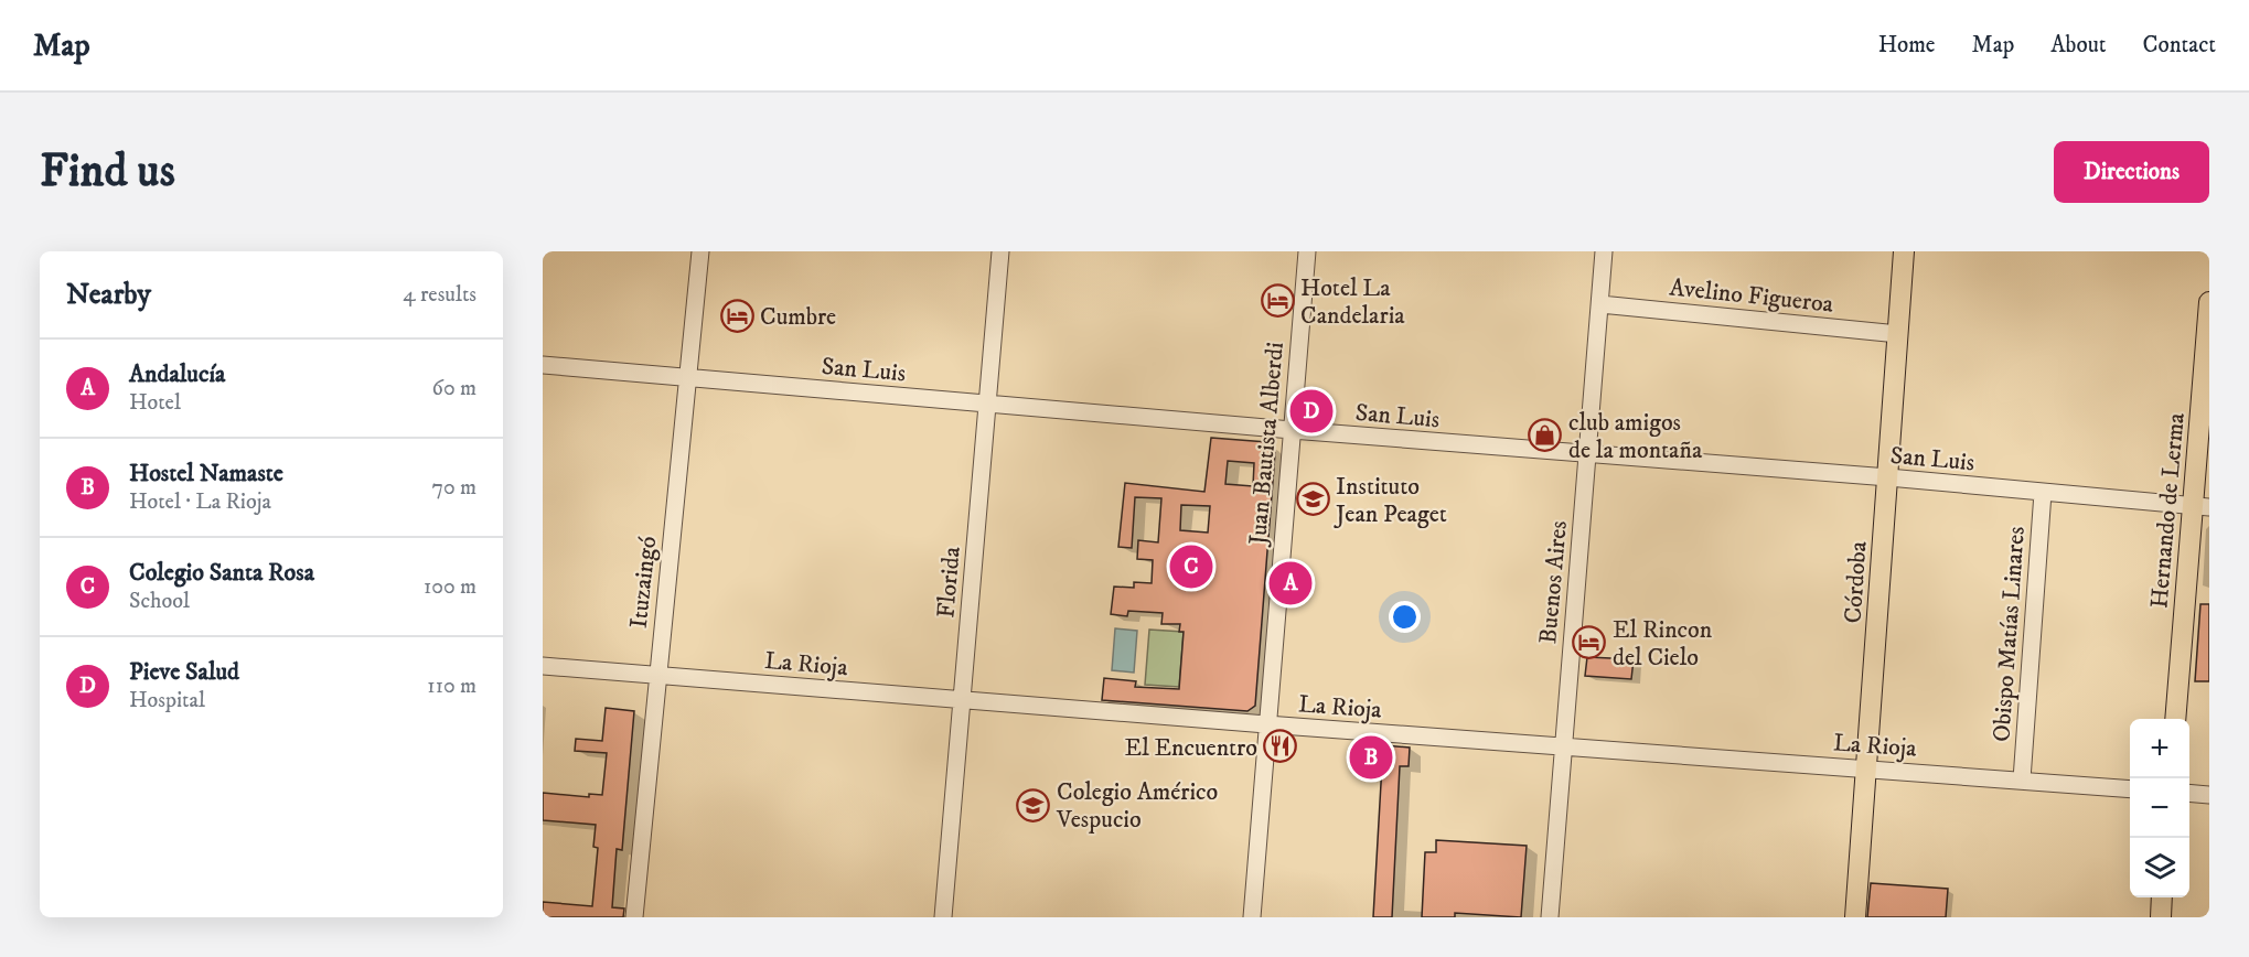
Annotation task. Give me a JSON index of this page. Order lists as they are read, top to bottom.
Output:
{
  "streets": {
    "main road": ["Hernando de Lerma", "Córdoba"],
    "street": [
      "Avelino Figueroa",
      "San Luis",
      "Juan Bautista Alberdi",
      "Ituzaingó",
      "Florida",
      "Buenos Aires",
      "Obispo Matías Linares",
      "La Rioja"
    ]
  },
  "crossings": [
    ["Avelino Figueroa", "Buenos Aires"],
    ["Avelino Figueroa", "Córdoba"],
    ["San Luis", "Juan Bautista Alberdi"],
    ["San Luis", "Hernando de Lerma"],
    ["San Luis", "Ituzaingó"],
    ["San Luis", "Florida"],
    ["San Luis", "Buenos Aires"],
    ["San Luis", "Córdoba"],
    ["San Luis", "Obispo Matías Linares"],
    ["Juan Bautista Alberdi", "La Rioja"],
    ["Ituzaingó", "La Rioja"],
    ["Florida", "La Rioja"],
    ["Buenos Aires", "La Rioja"],
    ["Córdoba", "La Rioja"],
    ["Obispo Matías Linares", "La Rioja"]
  ],
  "places": {
    "hotel": ["Hotel La Candelaria", "Cumbre", "El Rincon del Cielo"],
    "shop": ["club amigos de la montaña"],
    "school or university": ["Instituto Jean Peaget", "Colegio Américo Vespucio"],
    "restaurant": ["El Encuentro"]
  },
  "page": {
    "header": "Map",
    "nav": [
      "Home",
      "Map",
      "About",
      "Contact"
    ],
    "buttons": "Directions",
    "title": "Find us",
    "heading": ["Nearby", "4 results"],
    "list": [
      {
        "mark": "A",
        "name": "Andalucía",
        "note": "Hotel",
        "value": "60 m"
      },
      {
        "mark": "B",
        "name": "Hostel Namaste",
        "note": "Hotel · La Rioja",
        "value": "70 m"
      },
      {
        "mark": "C",
        "name": "Colegio Santa Rosa",
        "note": "School",
        "value": "100 m"
      },
      {
        "mark": "D",
        "name": "Pieve Salud",
        "note": "Hospital",
        "value": "110 m"
      }
    ],
    "pins": [
      "D",
      "C",
      "A",
      "B"
    ],
    "map_buttons": ["+", "−"]
  }
}
